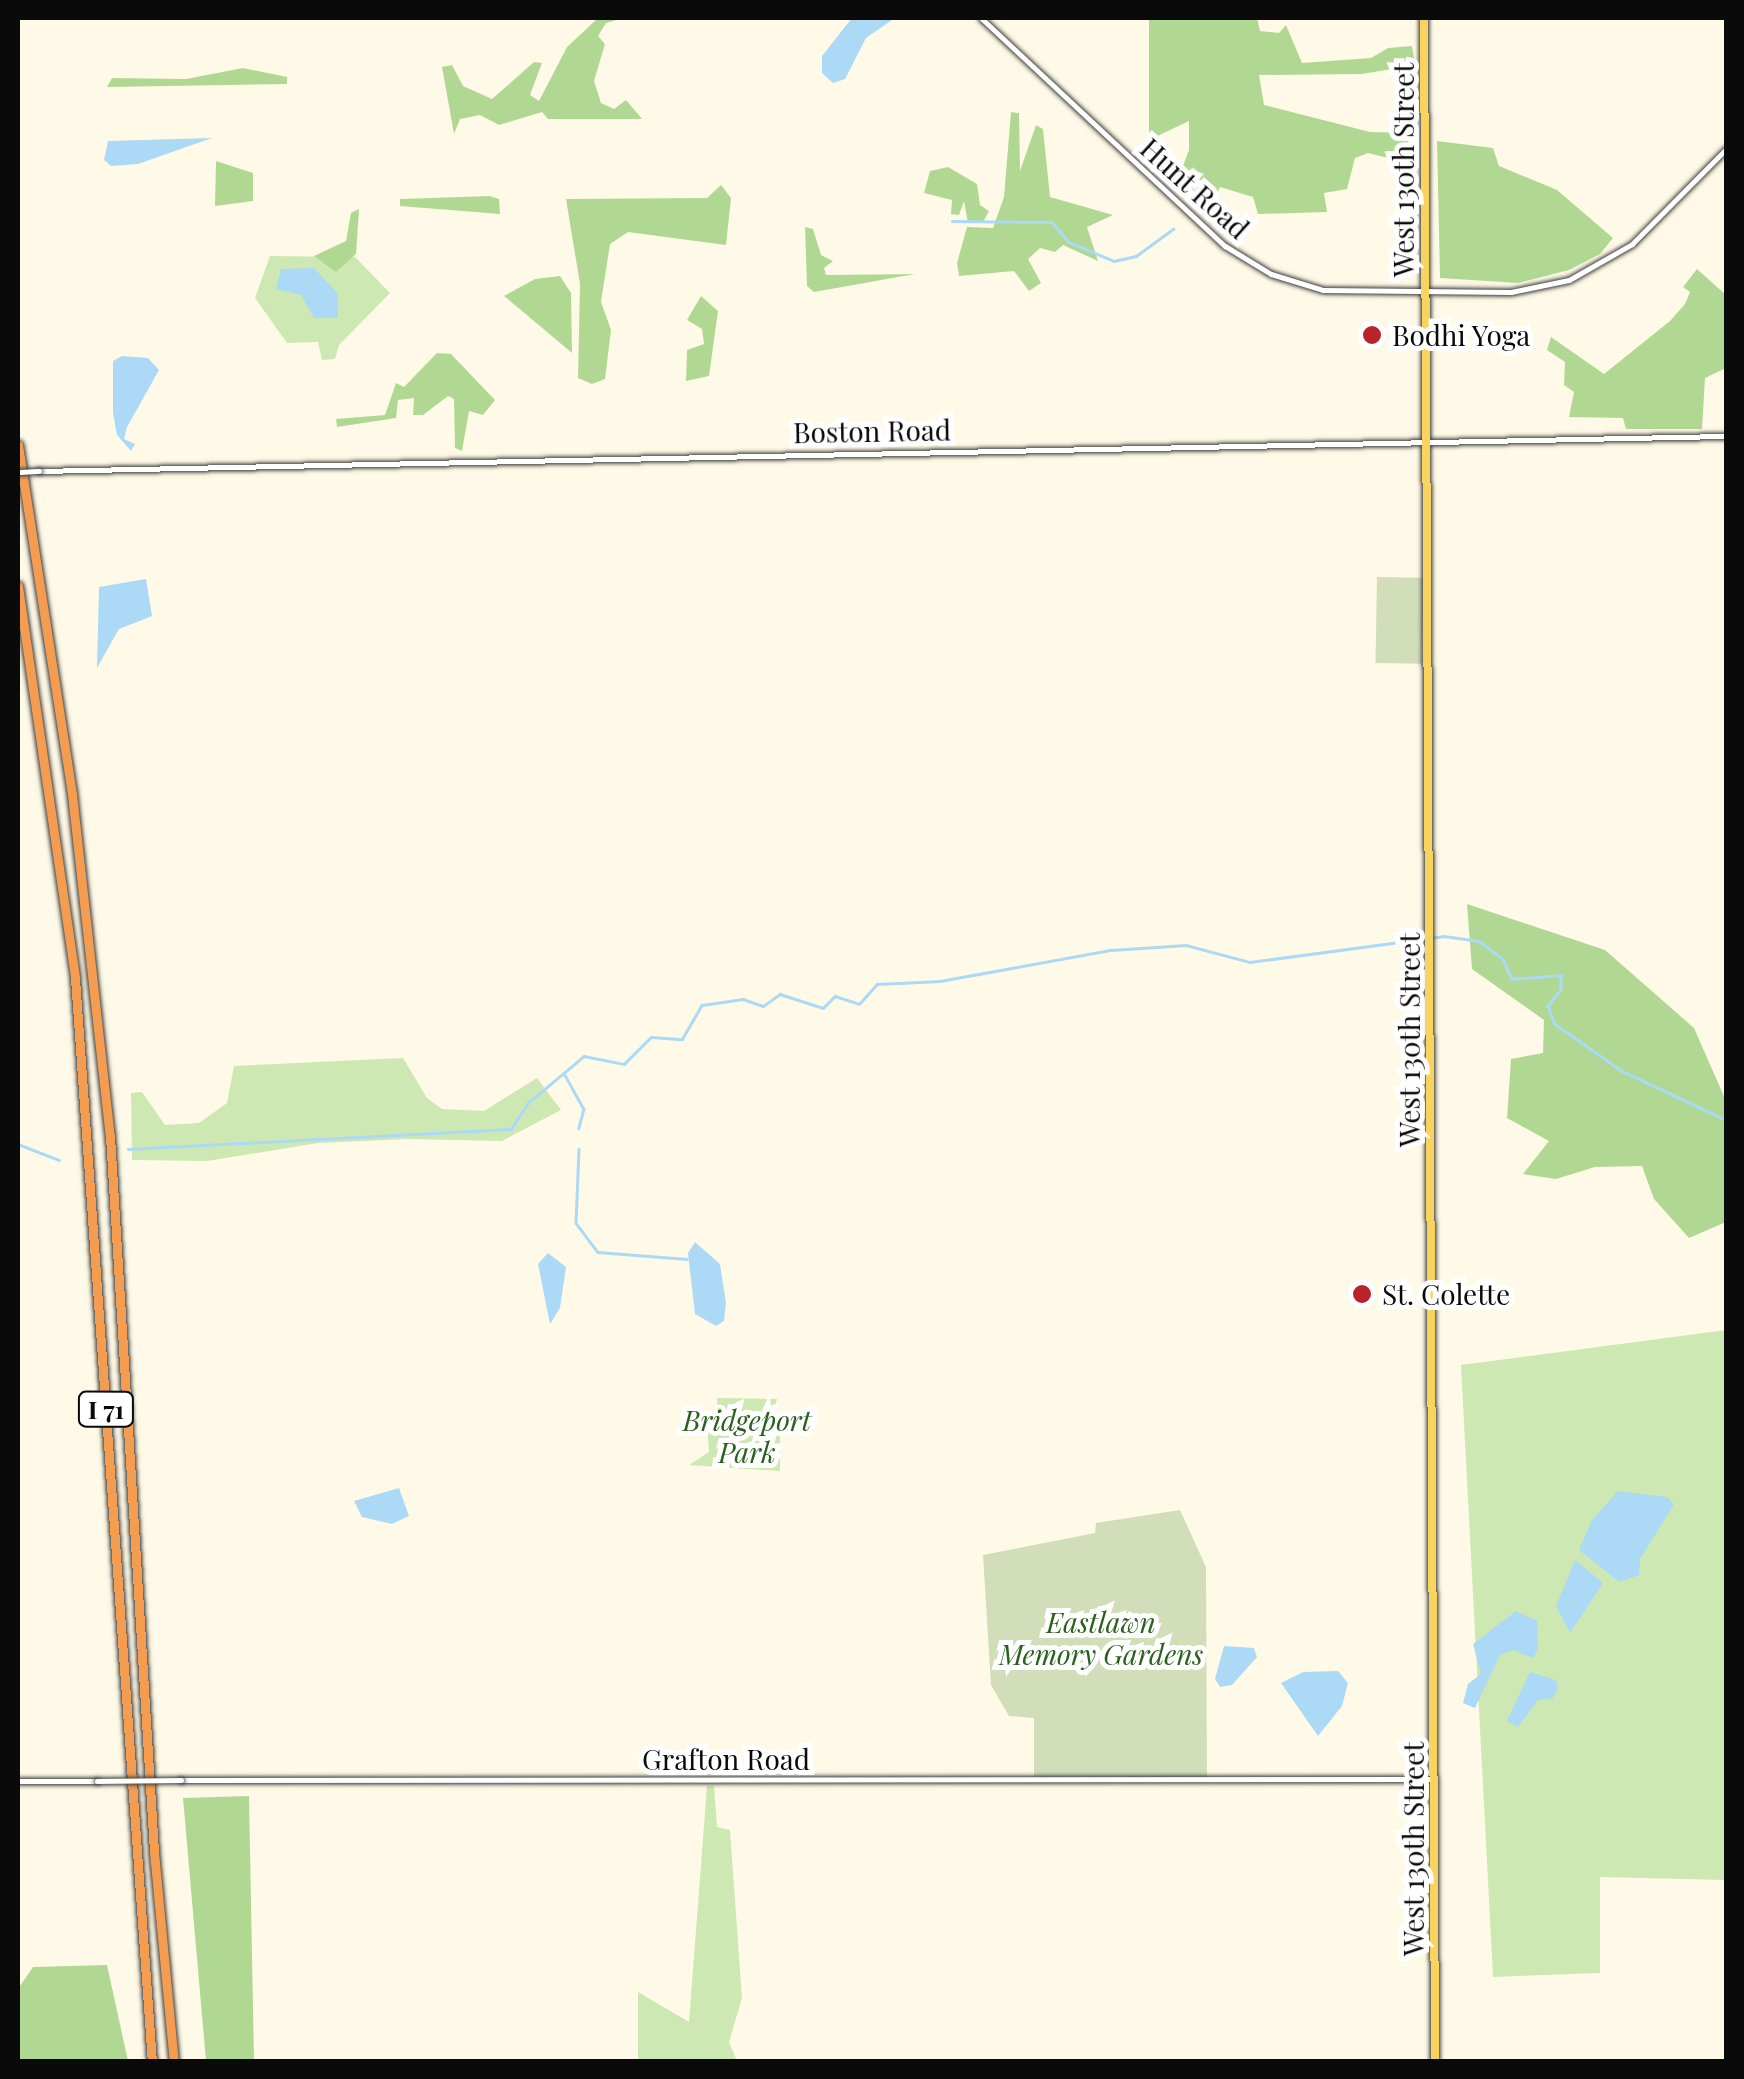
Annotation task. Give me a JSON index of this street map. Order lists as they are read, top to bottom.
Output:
{
  "streets": {
    "highway": ["I 71"],
    "main road": ["West 130th Street"],
    "street": ["Hunt Road", "Boston Road", "Grafton Road"]
  },
  "crossings": [
    ["West 130th Street", "Hunt Road"],
    ["West 130th Street", "Boston Road"],
    ["West 130th Street", "Grafton Road"]
  ],
  "parks": ["Bridgeport Park", "Eastlawn Memory Gardens"],
  "places": ["Bodhi Yoga", "St. Colette"]
}
